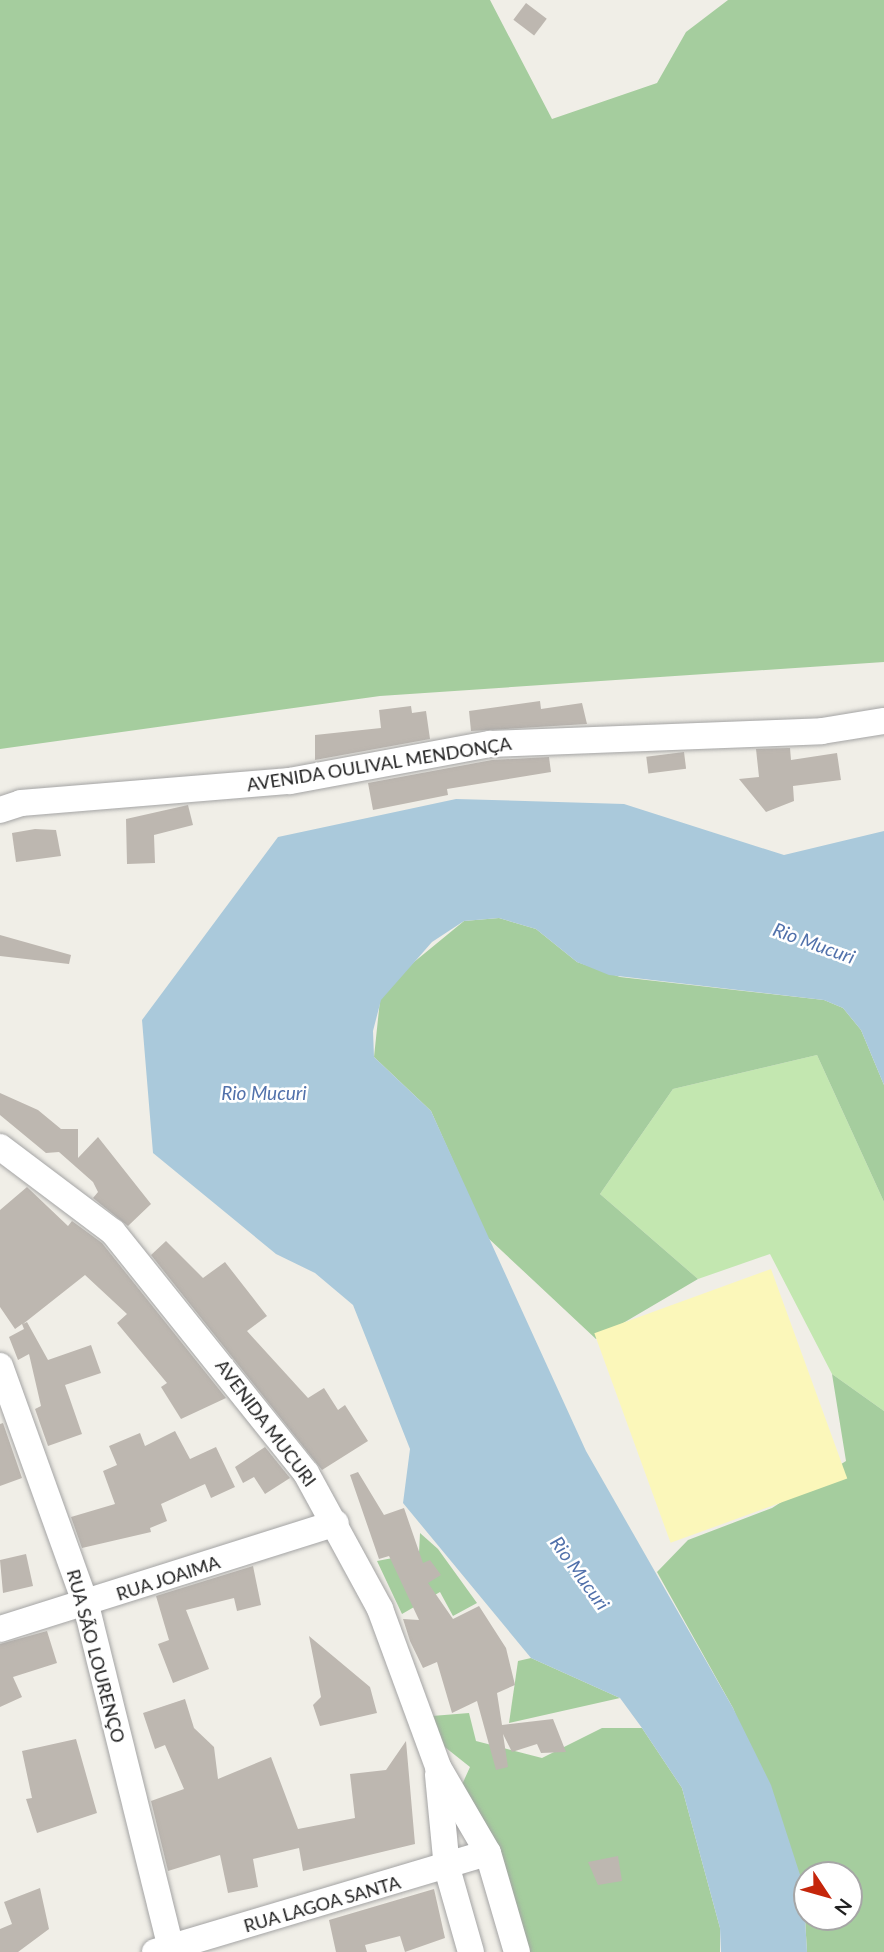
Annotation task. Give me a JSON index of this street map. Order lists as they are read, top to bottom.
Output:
{
  "streets": {
    "street": [
      "AVENIDA OULIVAL MENDONÇA",
      "AVENIDA MUCURI",
      "RUA JOAIMA",
      "RUA SÃO LOURENÇO",
      "RUA LAGOA SANTA"
    ]
  },
  "crossings": [
    ["AVENIDA MUCURI", "RUA JOAIMA"],
    ["AVENIDA MUCURI", "RUA LAGOA SANTA"],
    ["RUA JOAIMA", "RUA SÃO LOURENÇO"],
    ["RUA SÃO LOURENÇO", "RUA LAGOA SANTA"]
  ],
  "water": ["Rio Mucuri"],
  "north": "bottom right"
}
